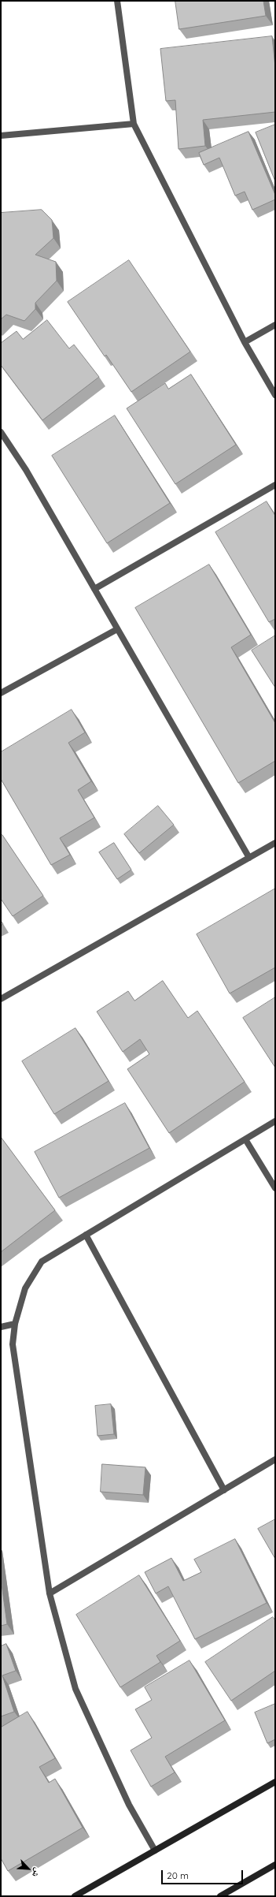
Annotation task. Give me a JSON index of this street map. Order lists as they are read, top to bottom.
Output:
{
  "scale_bar": "20 m",
  "north": "bottom right"
}
